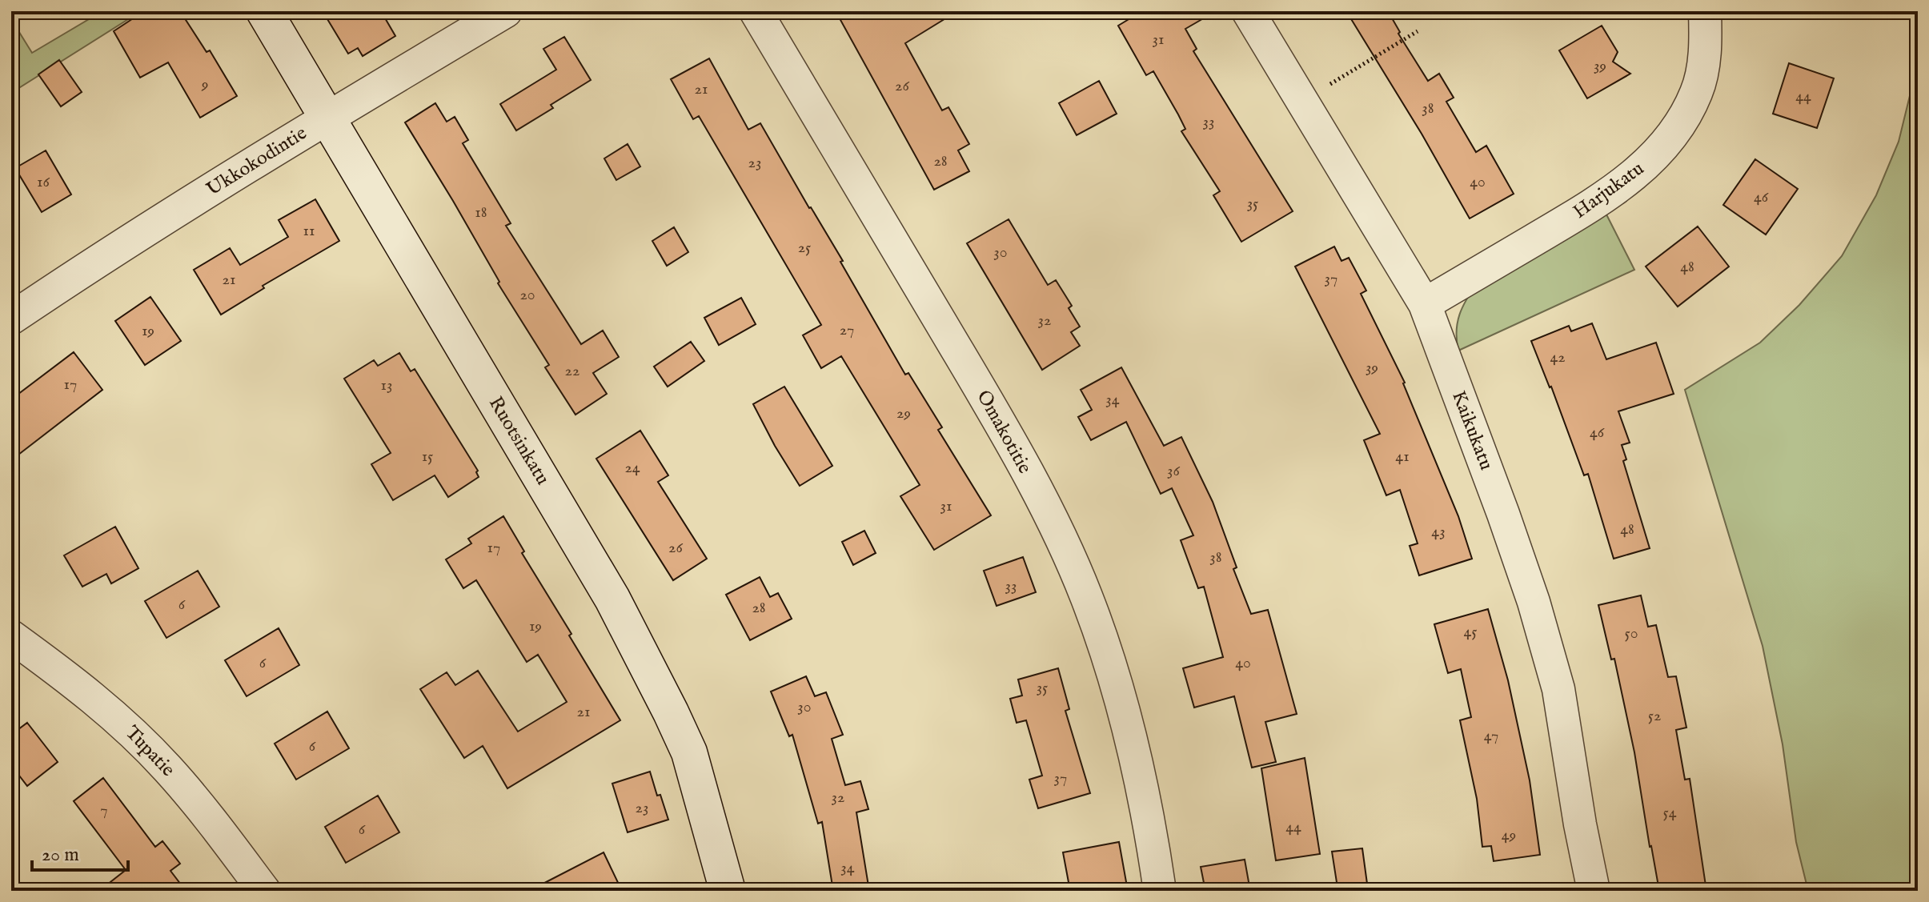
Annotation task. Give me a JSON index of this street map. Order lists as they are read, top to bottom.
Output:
{
  "streets": {
    "street": [
      "Ukkokodintie",
      "Harjukatu",
      "Kaikukatu",
      "Omakotitie",
      "Ruotsinkatu",
      "Tupatie"
    ]
  },
  "crossings": [
    ["Ukkokodintie", "Ruotsinkatu"],
    ["Harjukatu", "Kaikukatu"]
  ],
  "house_numbers": [
    "31",
    "39",
    "9",
    "26",
    "21",
    "44",
    "38",
    "33",
    "28",
    "23",
    "16",
    "40",
    "46",
    "35",
    "18",
    "11",
    "25",
    "30",
    "48",
    "37",
    "21",
    "20",
    "32",
    "27",
    "19",
    "42",
    "39",
    "22",
    "17",
    "13",
    "34",
    "29",
    "46",
    "15",
    "41",
    "24",
    "36",
    "31",
    "48",
    "43",
    "17",
    "26",
    "38",
    "33",
    "6",
    "28",
    "19",
    "45",
    "50",
    "6",
    "40",
    "35",
    "30",
    "21",
    "52",
    "47",
    "6",
    "37",
    "32",
    "23",
    "7",
    "54",
    "44",
    "6",
    "49",
    "34"
  ],
  "scale_bar": "20 m"
}
